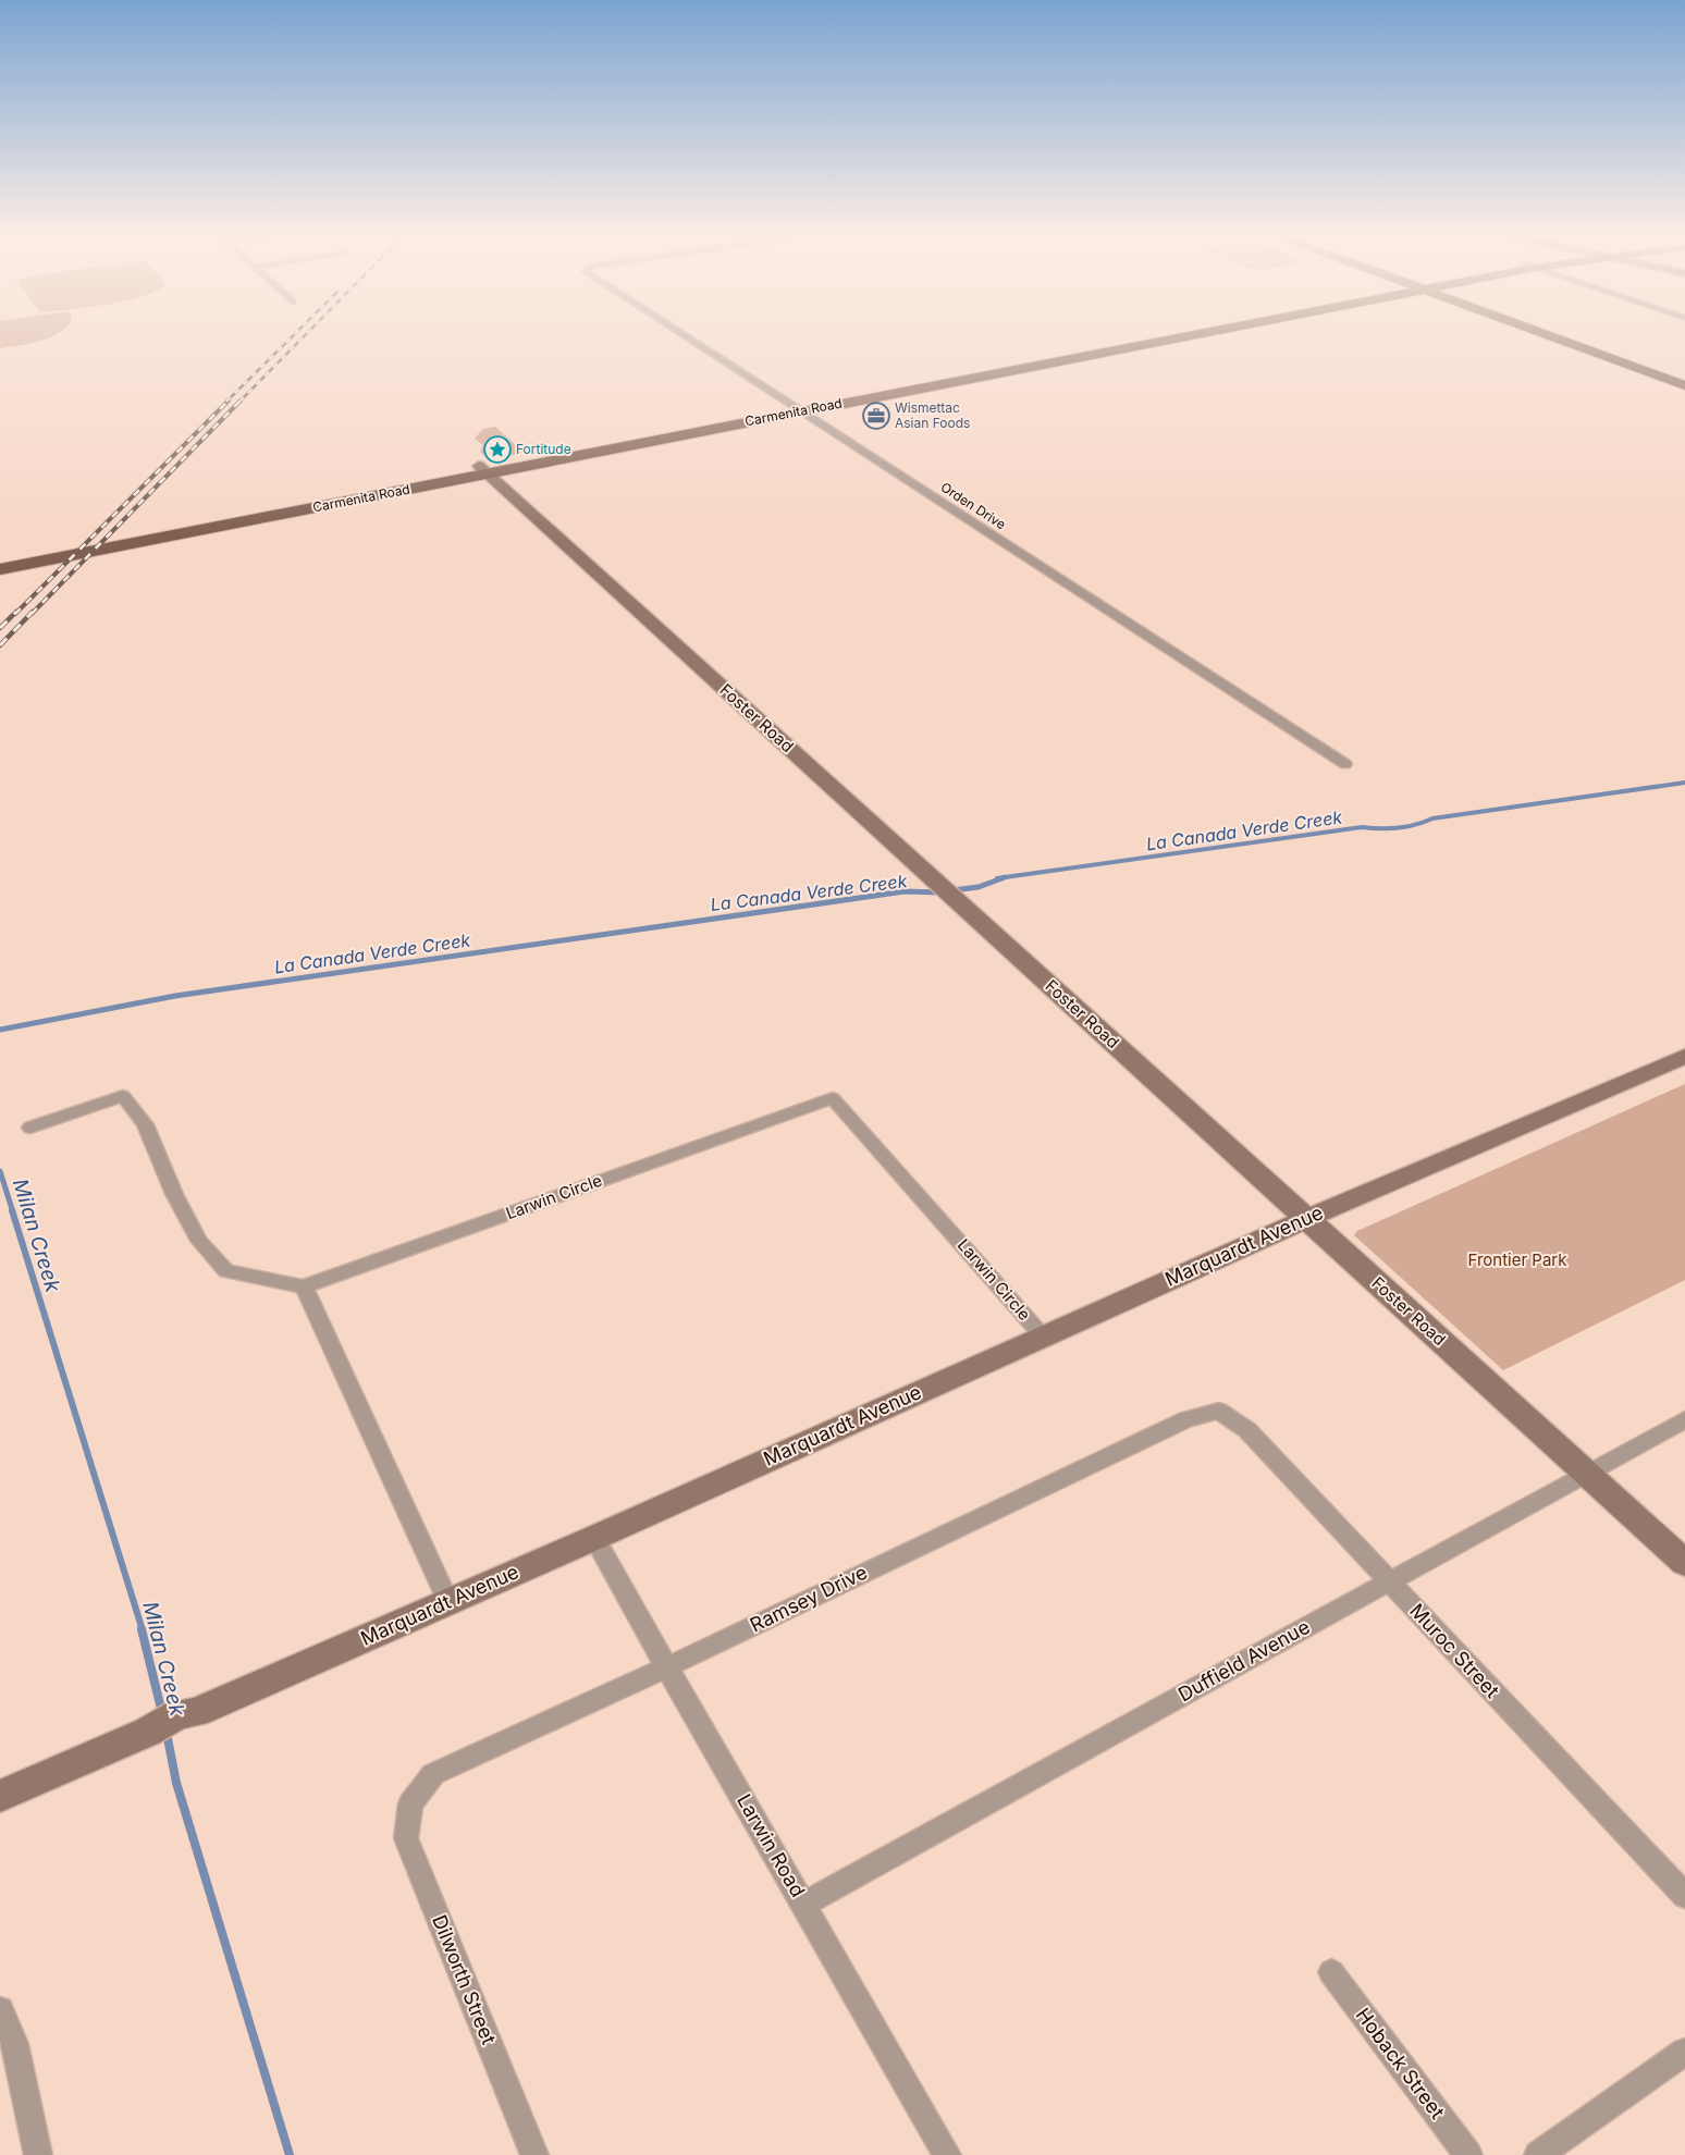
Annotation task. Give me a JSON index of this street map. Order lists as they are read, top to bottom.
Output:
{
  "streets": {
    "main road": ["Carmenita Road"],
    "street": [
      "Orden Drive",
      "Foster Road",
      "Larwin Circle",
      "Marquardt Avenue",
      "Ramsey Drive",
      "Muroc Street",
      "Duffield Avenue",
      "Larwin Road",
      "Dilworth Street",
      "Hoback Street"
    ]
  },
  "crossings": [
    ["Carmenita Road", "Orden Drive"],
    ["Carmenita Road", "Foster Road"],
    ["Foster Road", "Marquardt Avenue"],
    ["Foster Road", "Duffield Avenue"],
    ["Larwin Circle", "Marquardt Avenue"],
    ["Marquardt Avenue", "Larwin Road"],
    ["Ramsey Drive", "Muroc Street"],
    ["Ramsey Drive", "Larwin Road"],
    ["Ramsey Drive", "Dilworth Street"],
    ["Muroc Street", "Duffield Avenue"],
    ["Duffield Avenue", "Larwin Road"]
  ],
  "water": ["La Canada Verde Creek", "Milan Creek"],
  "parks": ["Frontier Park"],
  "places": {
    "office": ["Wismettac Asian Foods"],
    "place": ["Fortitude"]
  }
}
